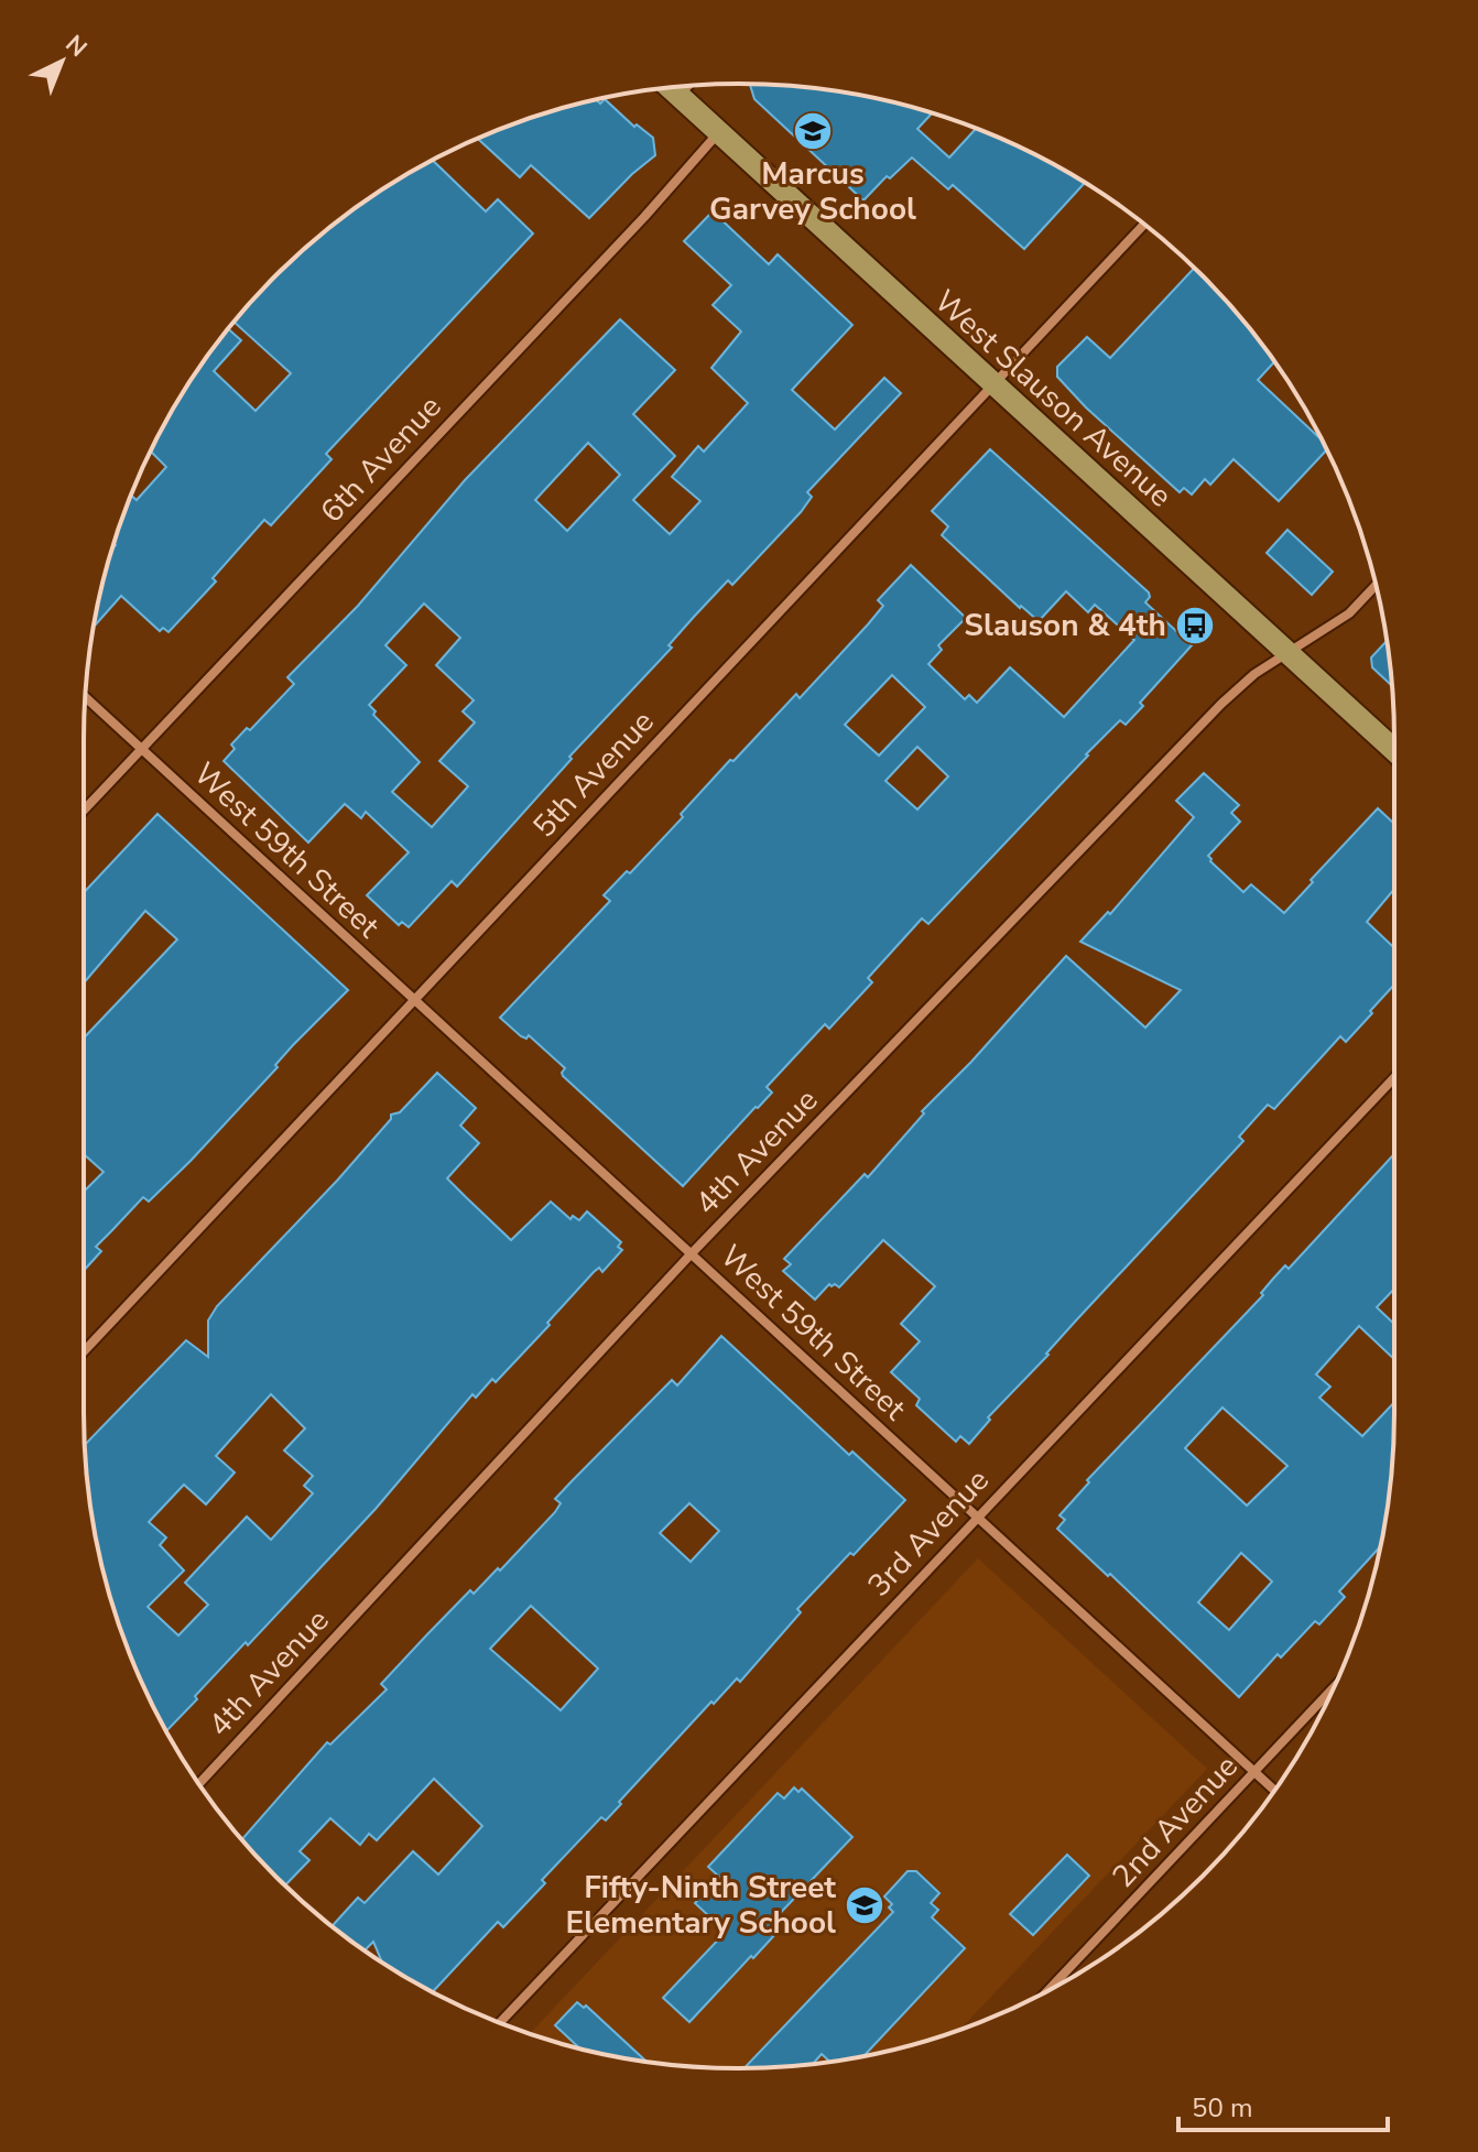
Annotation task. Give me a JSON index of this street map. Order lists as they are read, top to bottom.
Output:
{
  "streets": {
    "main road": ["West Slauson Avenue"],
    "street": [
      "6th Avenue",
      "5th Avenue",
      "West 59th Street",
      "4th Avenue",
      "3rd Avenue",
      "2nd Avenue"
    ]
  },
  "crossings": [
    ["West Slauson Avenue", "6th Avenue"],
    ["West Slauson Avenue", "5th Avenue"],
    ["West Slauson Avenue", "4th Avenue"],
    ["6th Avenue", "West 59th Street"],
    ["5th Avenue", "West 59th Street"],
    ["West 59th Street", "4th Avenue"],
    ["West 59th Street", "3rd Avenue"],
    ["West 59th Street", "2nd Avenue"]
  ],
  "places": {
    "school or university": ["Marcus Garvey School", "Fifty-Ninth Street Elementary School"],
    "bus stop": ["Slauson & 4th"]
  },
  "scale_bar": "50 m",
  "north": "top right"
}
